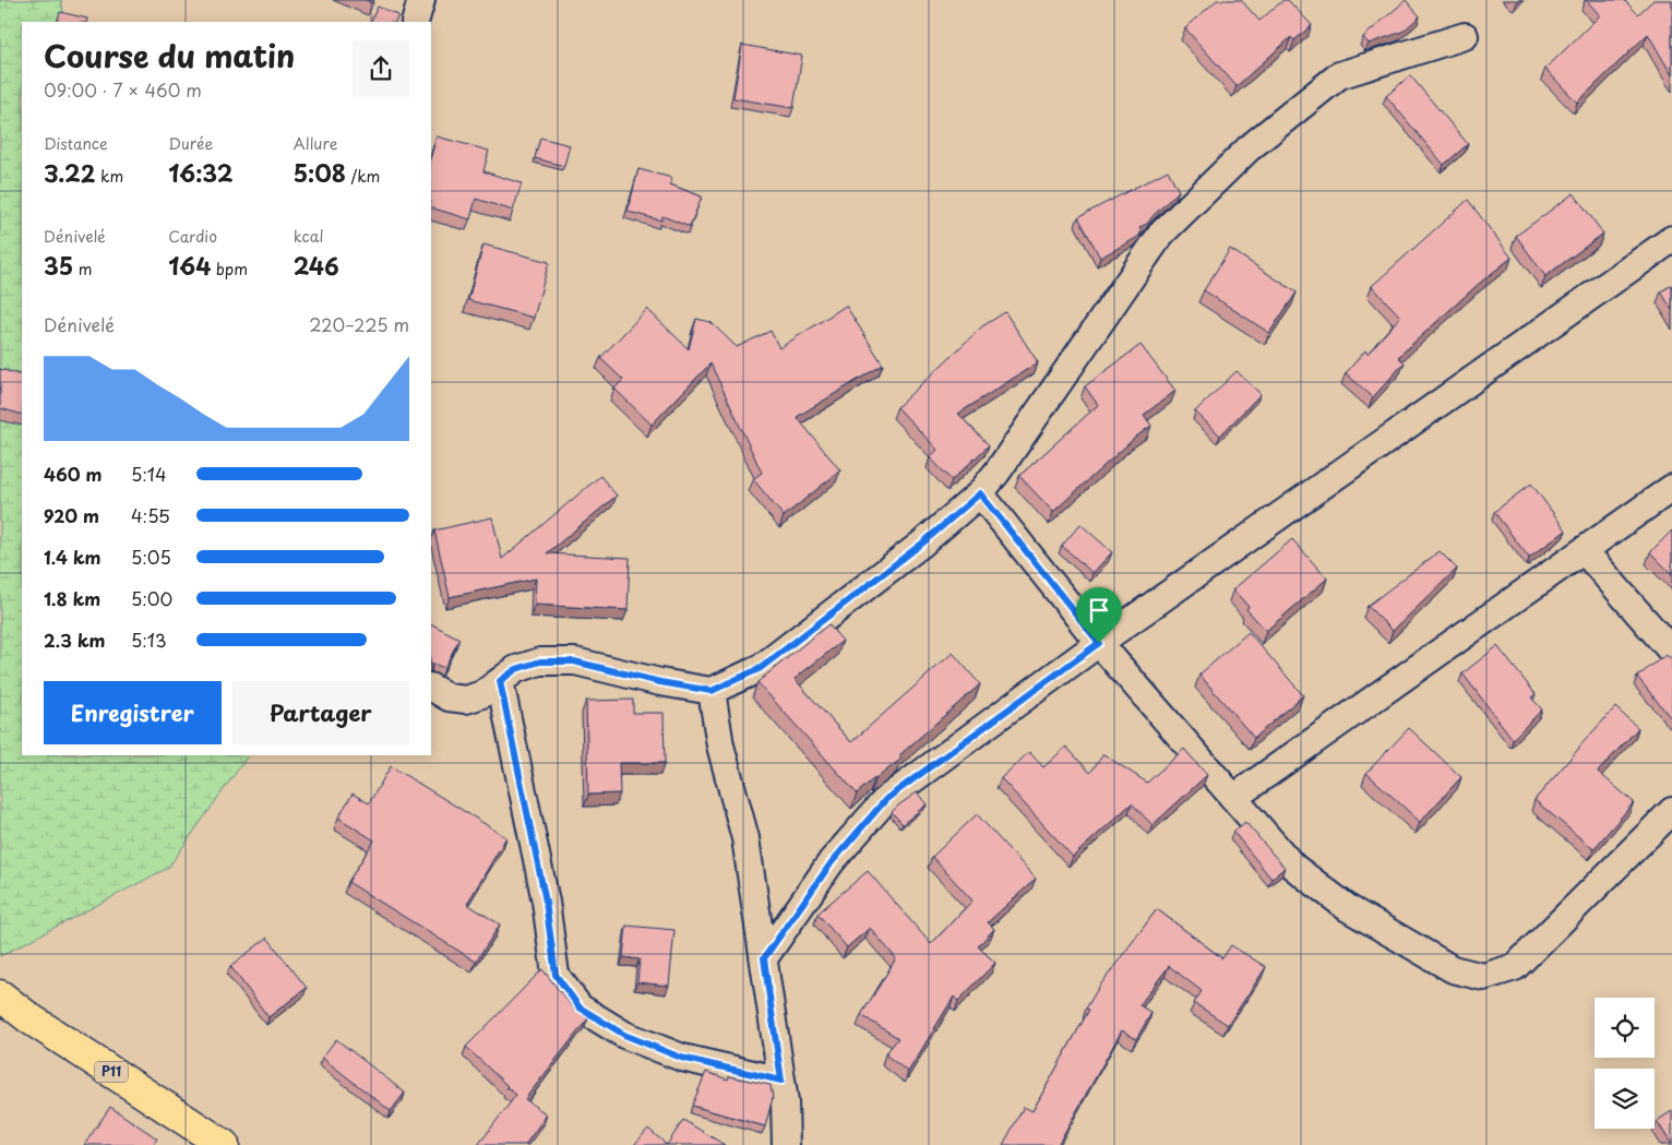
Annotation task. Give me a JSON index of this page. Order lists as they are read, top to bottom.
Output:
{
  "streets": {
    "main road": ["P11"]
  },
  "page": {
    "heading": ["Course du matin", "09:00 · 7 × 460 m"],
    "stats": [
      ["Distance", "3.22 km"],
      ["Durée", "16:32"],
      ["Allure", "5:08 /km"],
      ["Dénivelé", "35 m"],
      ["Cardio", "164 bpm"],
      ["kcal", "246"]
    ],
    "chart": ["Dénivelé", "220–225 m"],
    "list": [
      {
        "name": "460 m",
        "note": "5:14"
      },
      {
        "name": "920 m",
        "note": "4:55"
      },
      {
        "name": "1.4 km",
        "note": "5:05"
      },
      {
        "name": "1.8 km",
        "note": "5:00"
      },
      {
        "name": "2.3 km",
        "note": "5:13"
      }
    ],
    "buttons": ["Enregistrer", "Partager"]
  }
}
